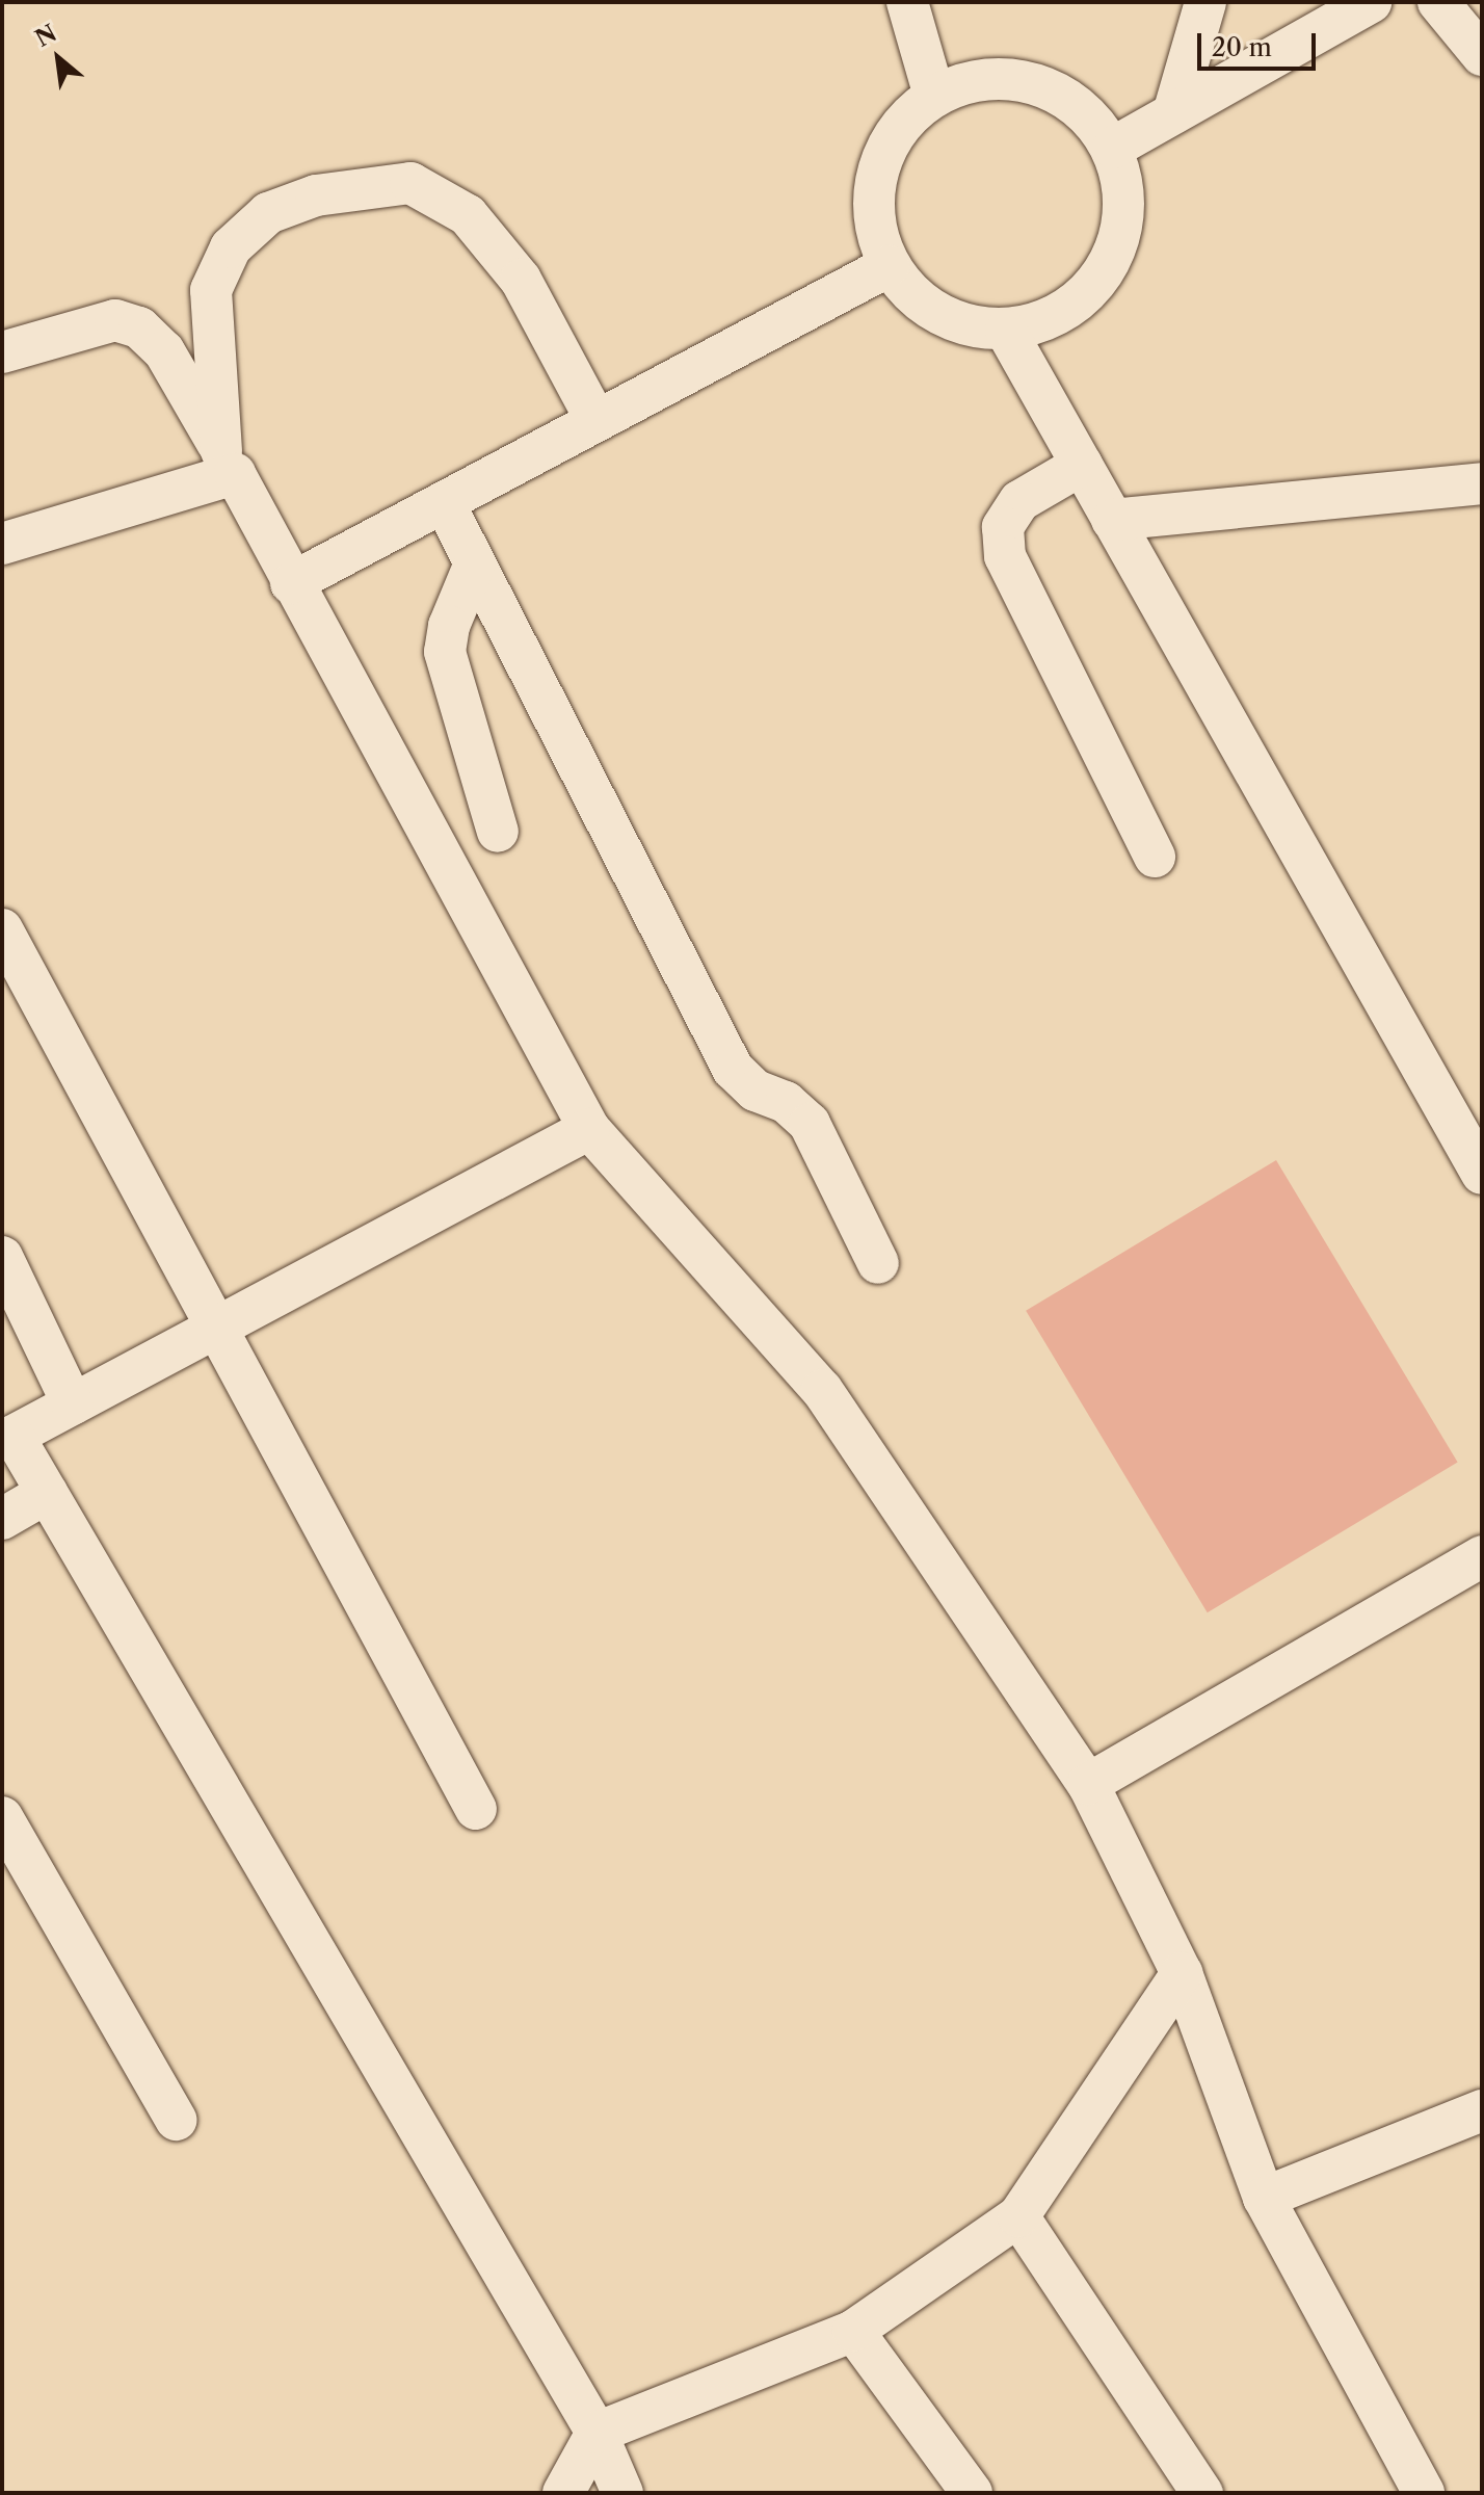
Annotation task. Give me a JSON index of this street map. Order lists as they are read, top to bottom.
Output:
{
  "scale_bar": "20 m",
  "north": "top left"
}
